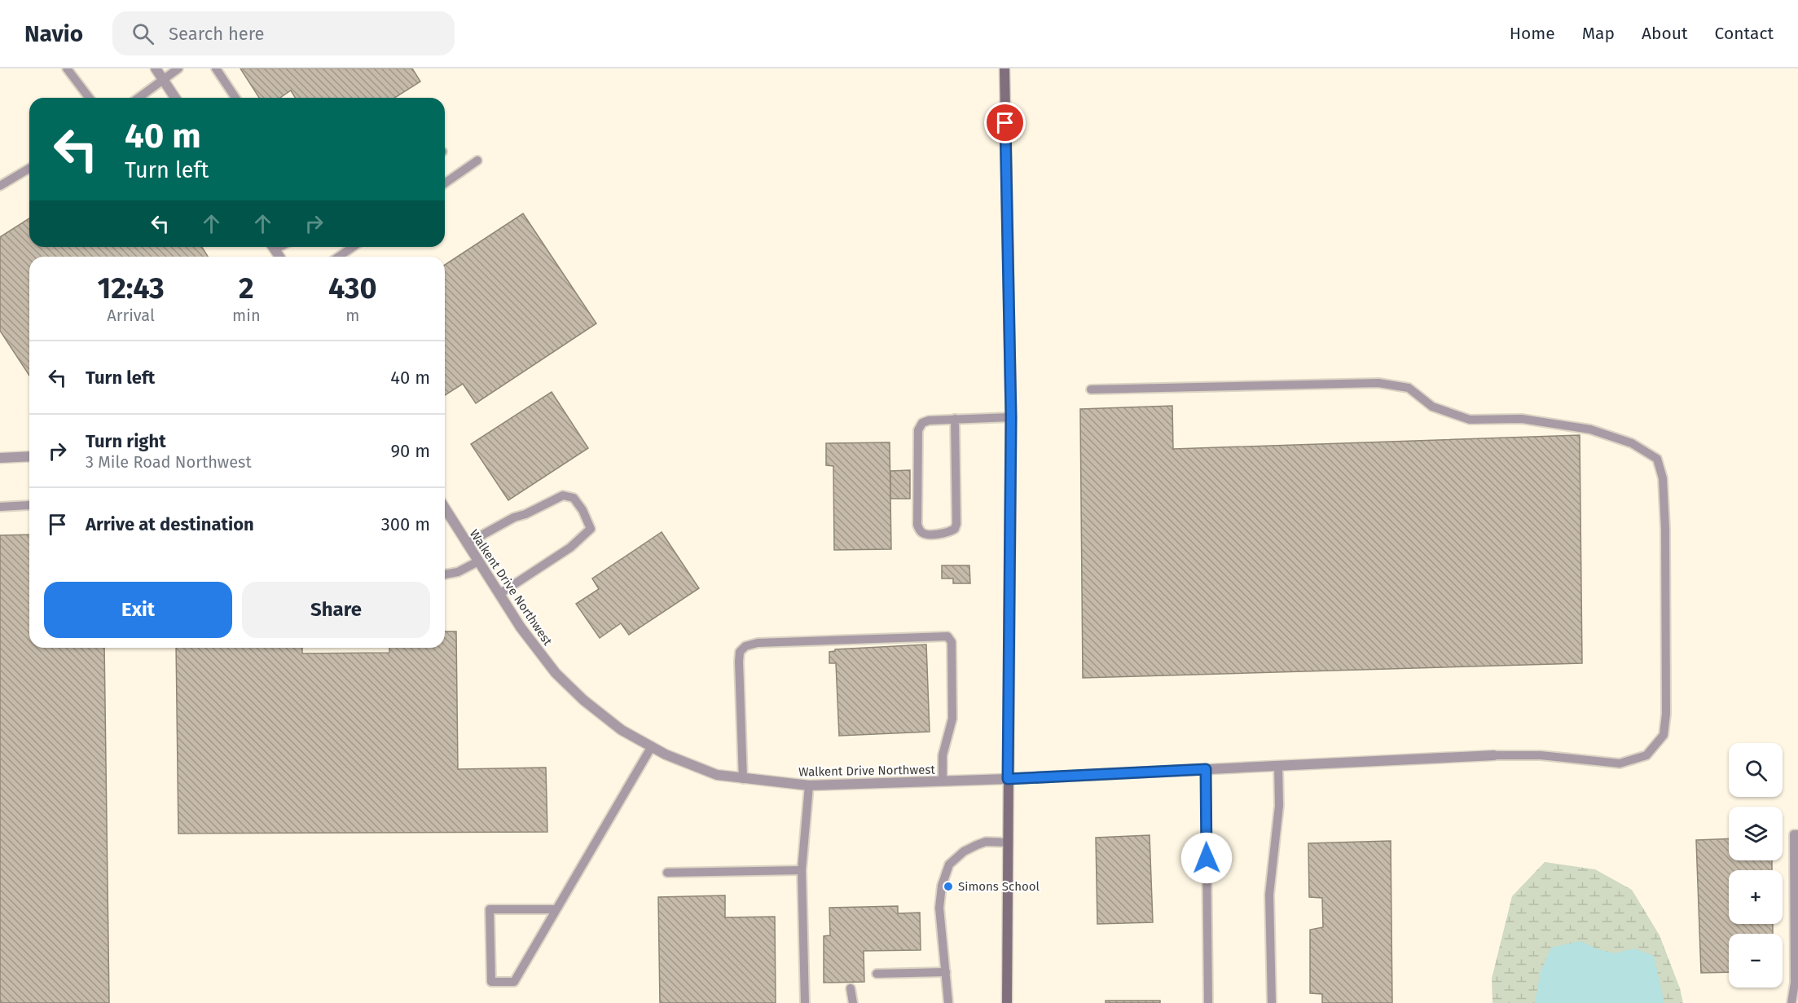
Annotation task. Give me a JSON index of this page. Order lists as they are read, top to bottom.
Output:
{
  "streets": {
    "street": ["Walkent Drive Northwest"]
  },
  "places": ["Simons School"],
  "page": {
    "header": "Navio",
    "search": "Search here",
    "nav": [
      "Home",
      "Map",
      "About",
      "Contact"
    ],
    "turn": ["40 m", "Turn left"],
    "eta": [
      "12:43",
      "Arrival",
      "2",
      "min",
      "430",
      "m"
    ],
    "list": [
      {
        "name": "Turn left",
        "value": "40 m"
      },
      {
        "name": "Turn right",
        "note": "3 Mile Road Northwest",
        "value": "90 m"
      },
      {
        "name": "Arrive at destination",
        "value": "300 m"
      }
    ],
    "buttons": ["Exit", "Share"],
    "map_buttons": ["+", "−"]
  }
}
